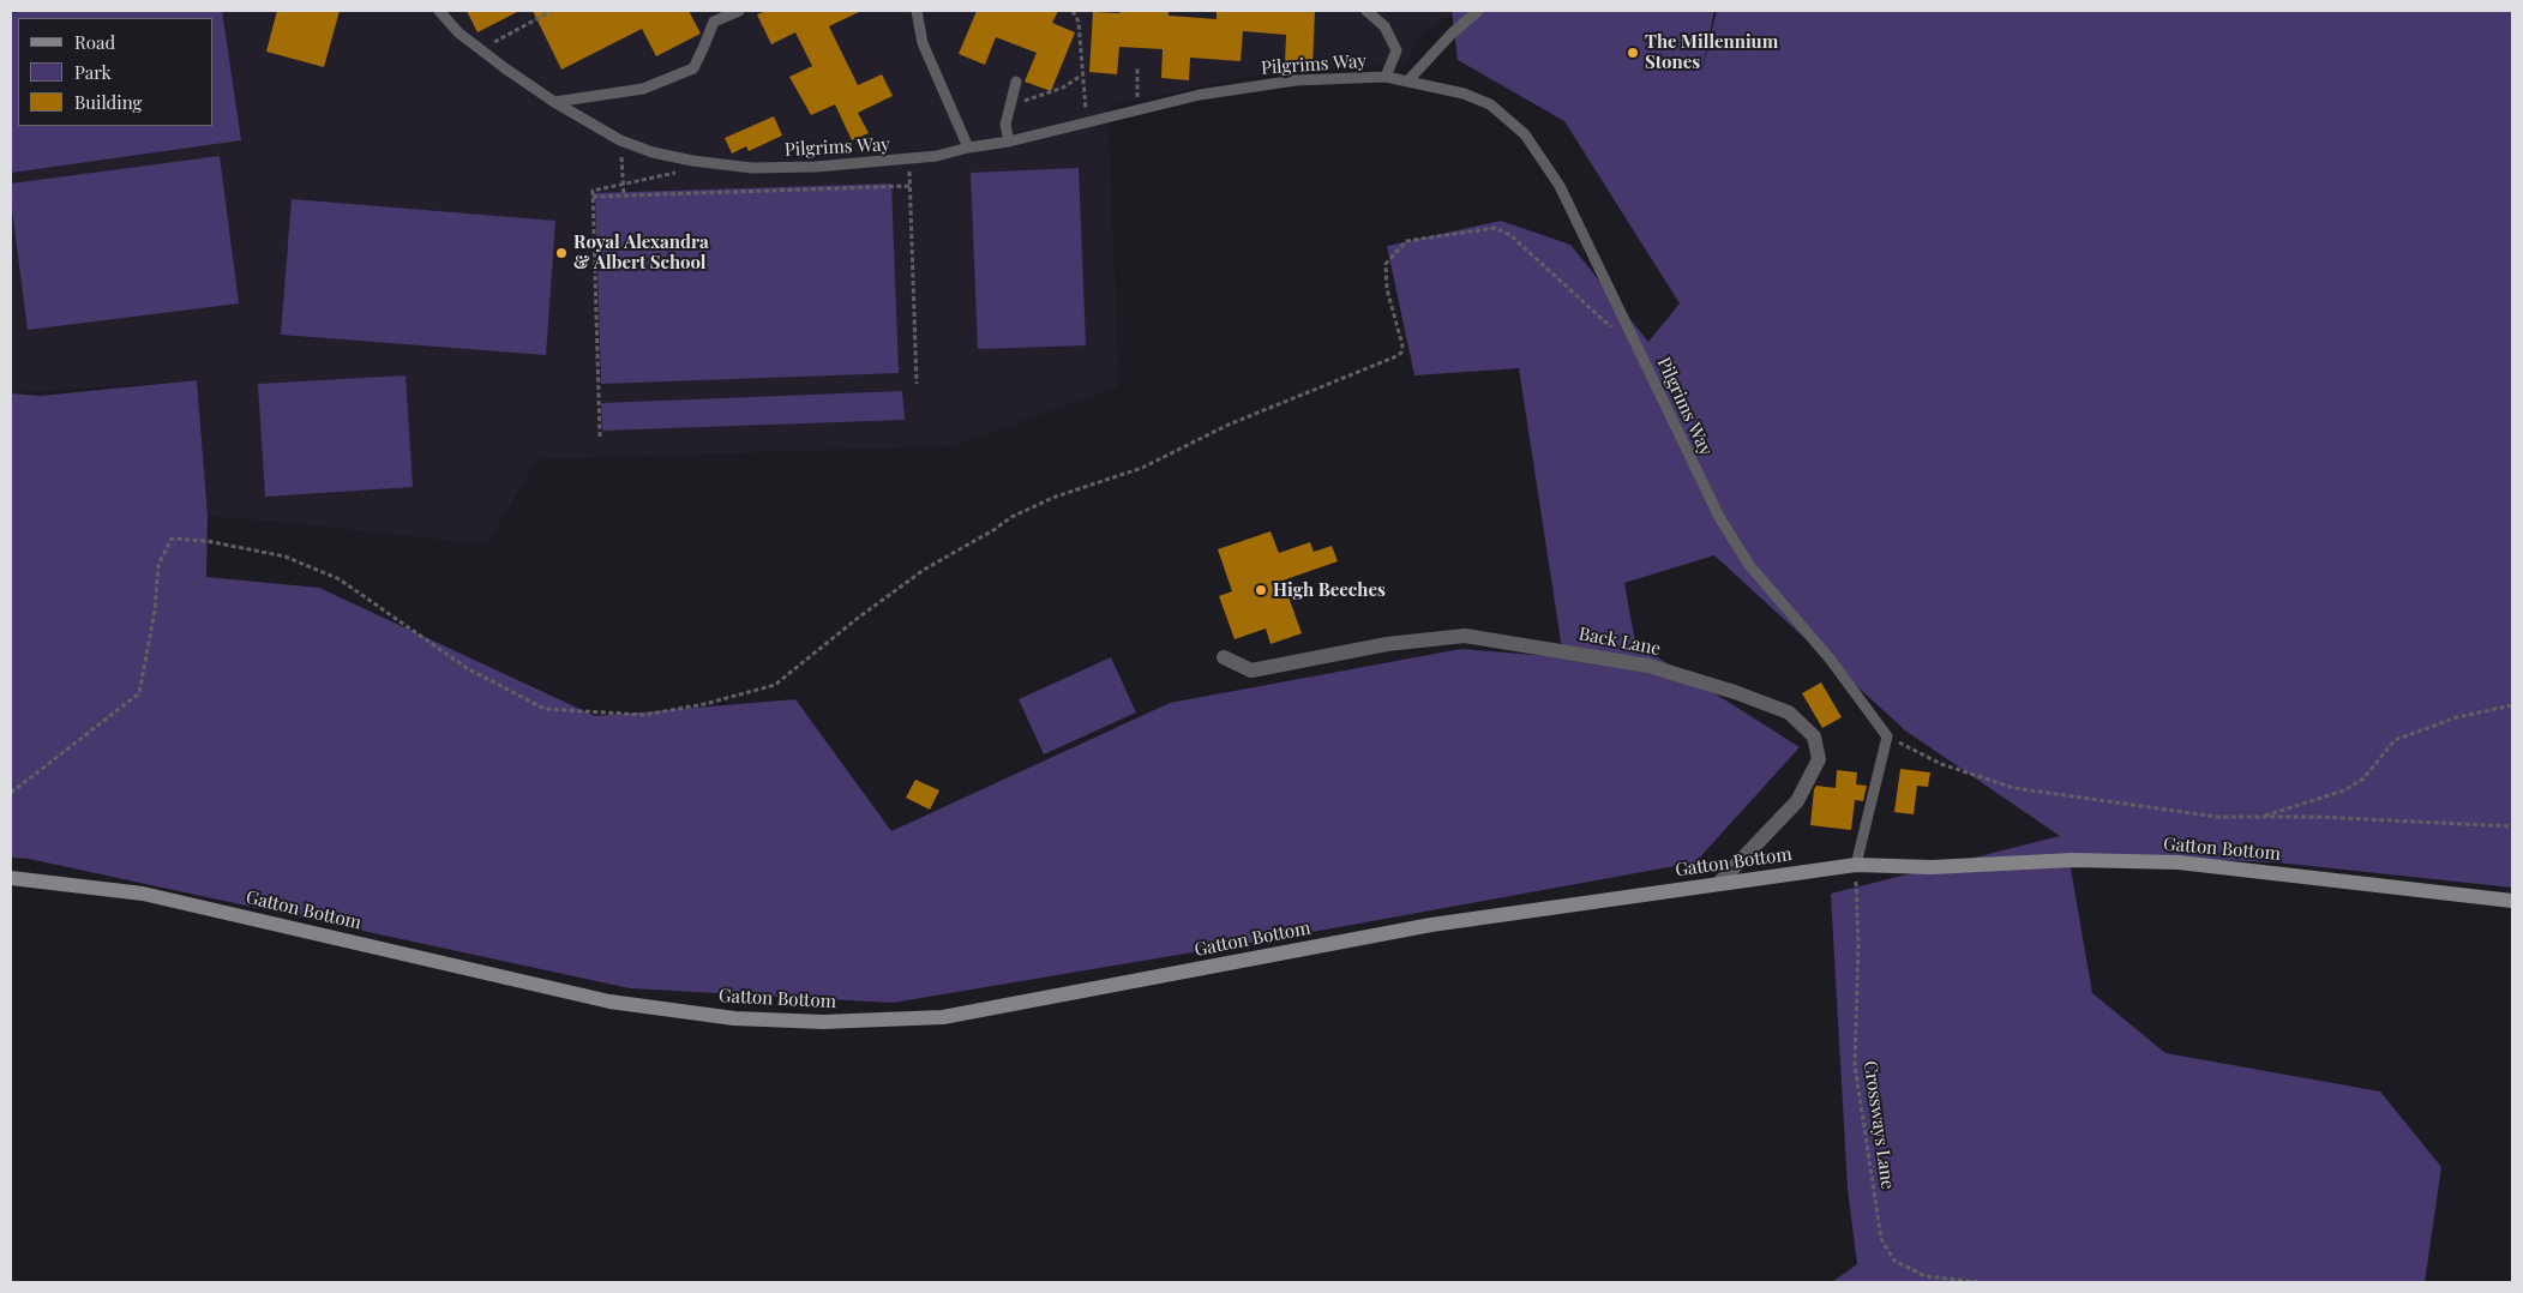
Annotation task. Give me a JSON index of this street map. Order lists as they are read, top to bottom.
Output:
{
  "streets": {
    "street": ["Back Lane", "Gatton Bottom"],
    "lane": ["Pilgrims Way"],
    "path": ["Crossways Lane"]
  },
  "crossings": [
    ["Back Lane", "Gatton Bottom"],
    ["Gatton Bottom", "Crossways Lane"]
  ],
  "places": ["The Millennium Stones", "Royal Alexandra & Albert School", "High Beeches"],
  "legend": ["Road", "Park", "Building"]
}
